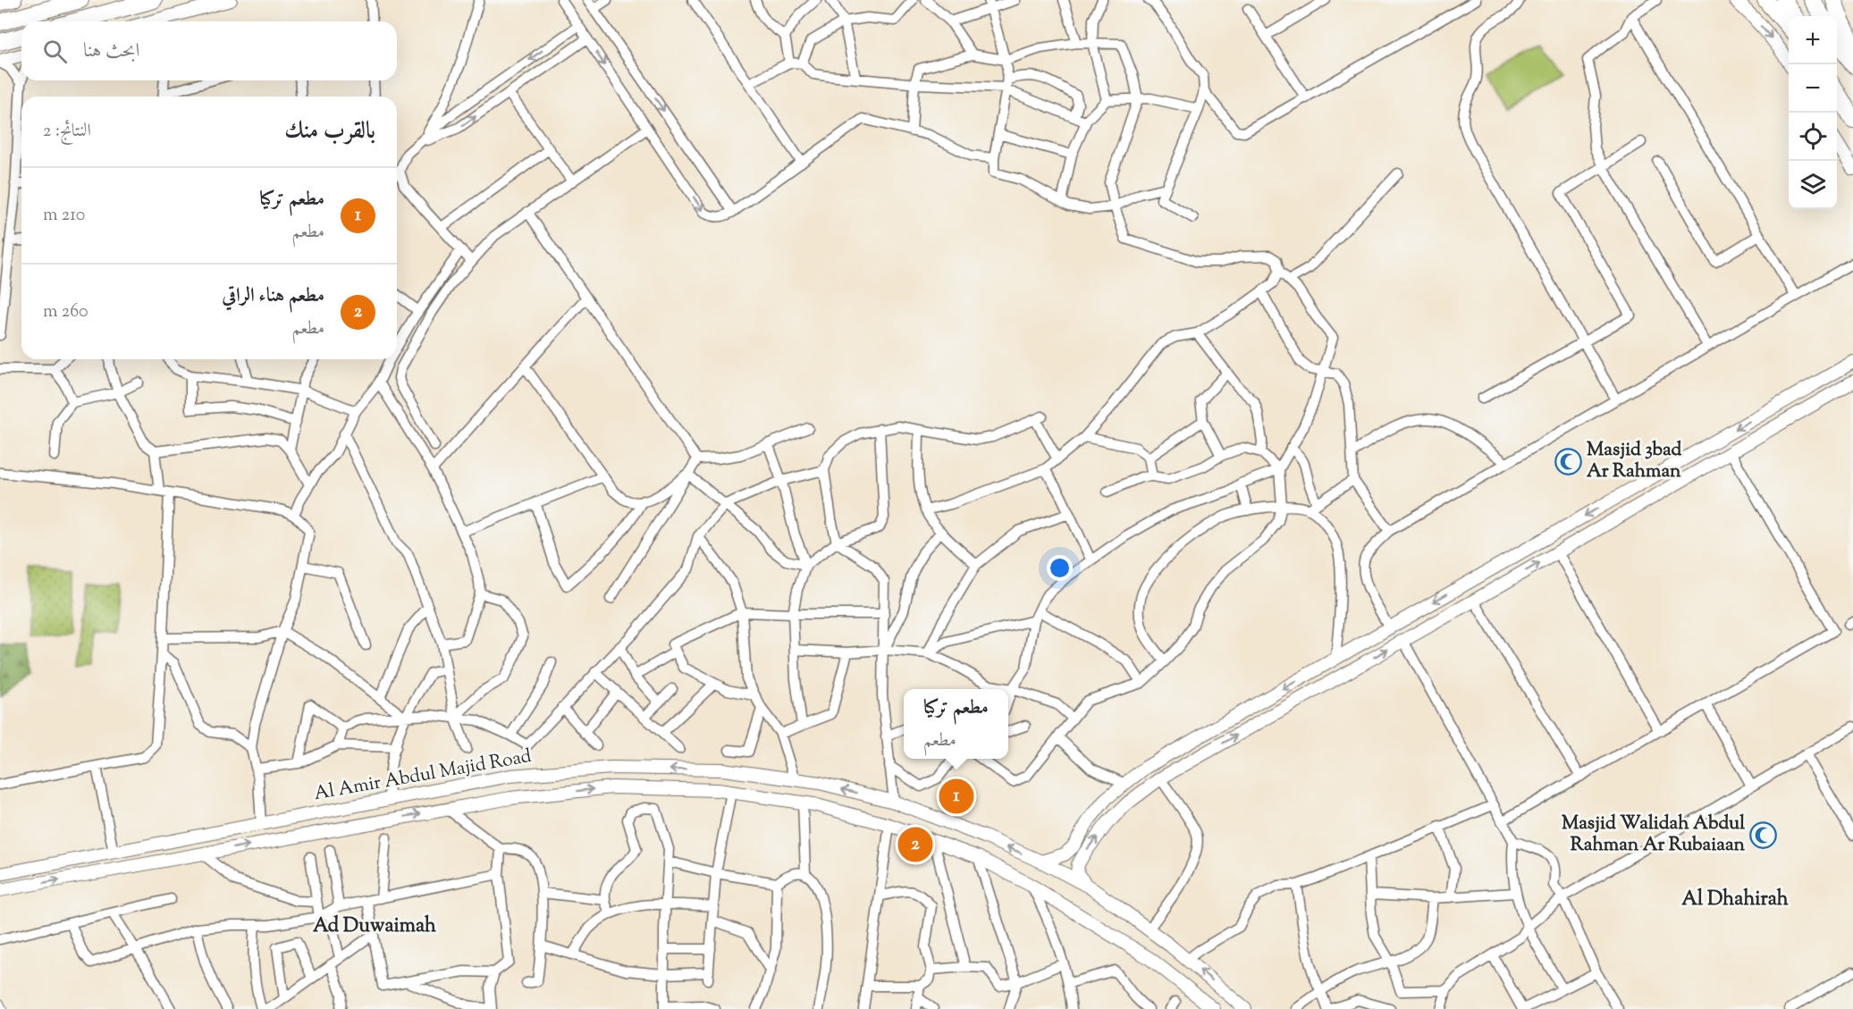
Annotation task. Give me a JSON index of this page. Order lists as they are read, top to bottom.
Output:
{
  "streets": {
    "main road": ["Al Amir Abdul Majid Road"]
  },
  "districts": ["Al Dhahirah", "Ad Duwaimah"],
  "places": {
    "mosque": ["Masjid 3bad Ar Rahman", "Masjid Walidah Abdul Rahman Ar Rubaiaan"]
  },
  "page": {
    "map_buttons": ["+", "−"],
    "search": "ابحث هنا",
    "heading": ["بالقرب منك", "النتائج: 2"],
    "list": [
      {
        "mark": "1",
        "name": "مطعم تركيا",
        "note": "مطعم",
        "value": "210 m"
      },
      {
        "mark": "2",
        "name": "مطعم هناء الراقي",
        "note": "مطعم",
        "value": "260 m"
      }
    ],
    "popup": ["مطعم تركيا", "مطعم"],
    "pins": ["1", "2"]
  }
}
